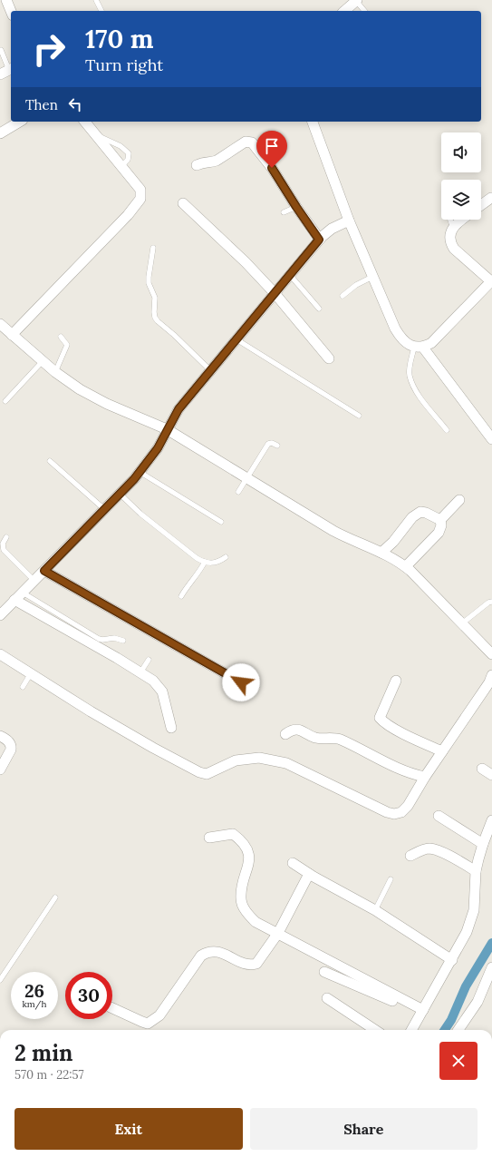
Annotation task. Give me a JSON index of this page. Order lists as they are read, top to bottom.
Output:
{
  "page": {
    "turn": ["170 m", "Turn right"],
    "then": "Then",
    "speed": "26 km/h",
    "limit": "30",
    "heading": ["2 min", "570 m · 22:57"],
    "buttons": ["Exit", "Share"]
  }
}
